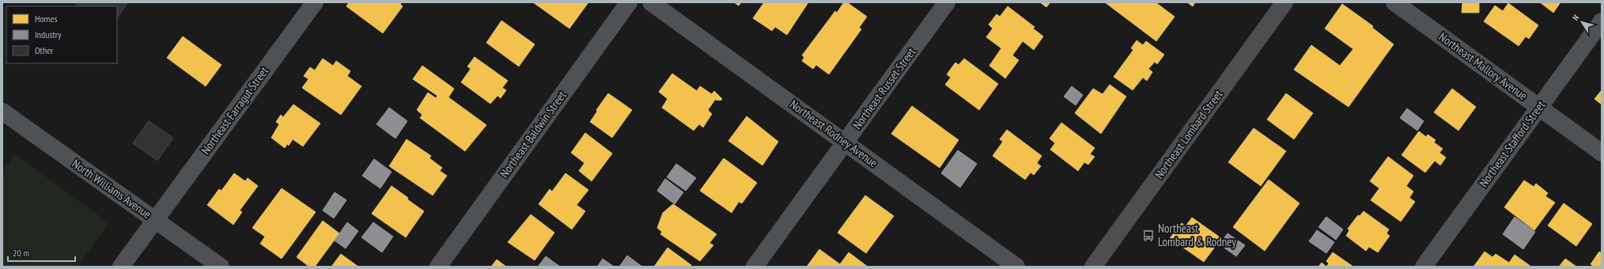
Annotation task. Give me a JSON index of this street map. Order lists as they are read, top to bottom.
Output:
{
  "streets": {
    "main road": ["Northeast Lombard Street"],
    "street": [
      "Northeast Mallory Avenue",
      "Northeast Russet Street",
      "Northeast Farragut Street",
      "Northeast Rodney Avenue",
      "Northeast Baldwin Street",
      "Northeast Stafford Street",
      "North Williams Avenue"
    ]
  },
  "crossings": [
    ["Northeast Mallory Avenue", "Northeast Stafford Street"],
    ["Northeast Russet Street", "Northeast Rodney Avenue"],
    ["Northeast Farragut Street", "North Williams Avenue"]
  ],
  "places": {
    "bus stop": ["Northeast Lombard & Rodney"]
  },
  "legend": ["Homes", "Industry", "Other"],
  "scale_bar": "20 m",
  "north": "top left"
}
